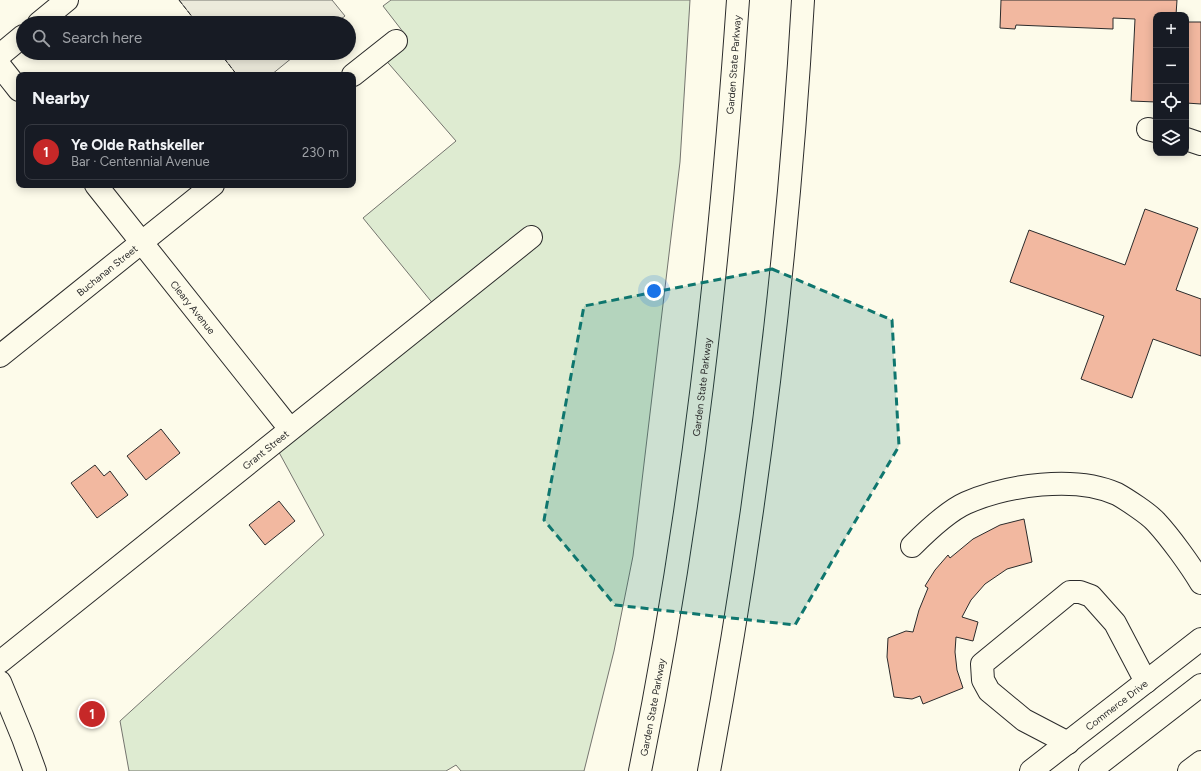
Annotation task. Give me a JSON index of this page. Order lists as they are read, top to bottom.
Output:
{
  "streets": {
    "main road": [
      "Garden State Parkway",
      "Buchanan Street",
      "Cleary Avenue",
      "Grant Street",
      "Commerce Drive"
    ]
  },
  "crossings": [
    ["Buchanan Street", "Cleary Avenue"],
    ["Cleary Avenue", "Grant Street"]
  ],
  "page": {
    "map_buttons": ["+", "−"],
    "search": "Search here",
    "heading": "Nearby",
    "list": [
      {
        "mark": "1",
        "name": "Ye Olde Rathskeller",
        "note": "Bar · Centennial Avenue",
        "value": "230 m"
      }
    ],
    "pins": "1"
  }
}
